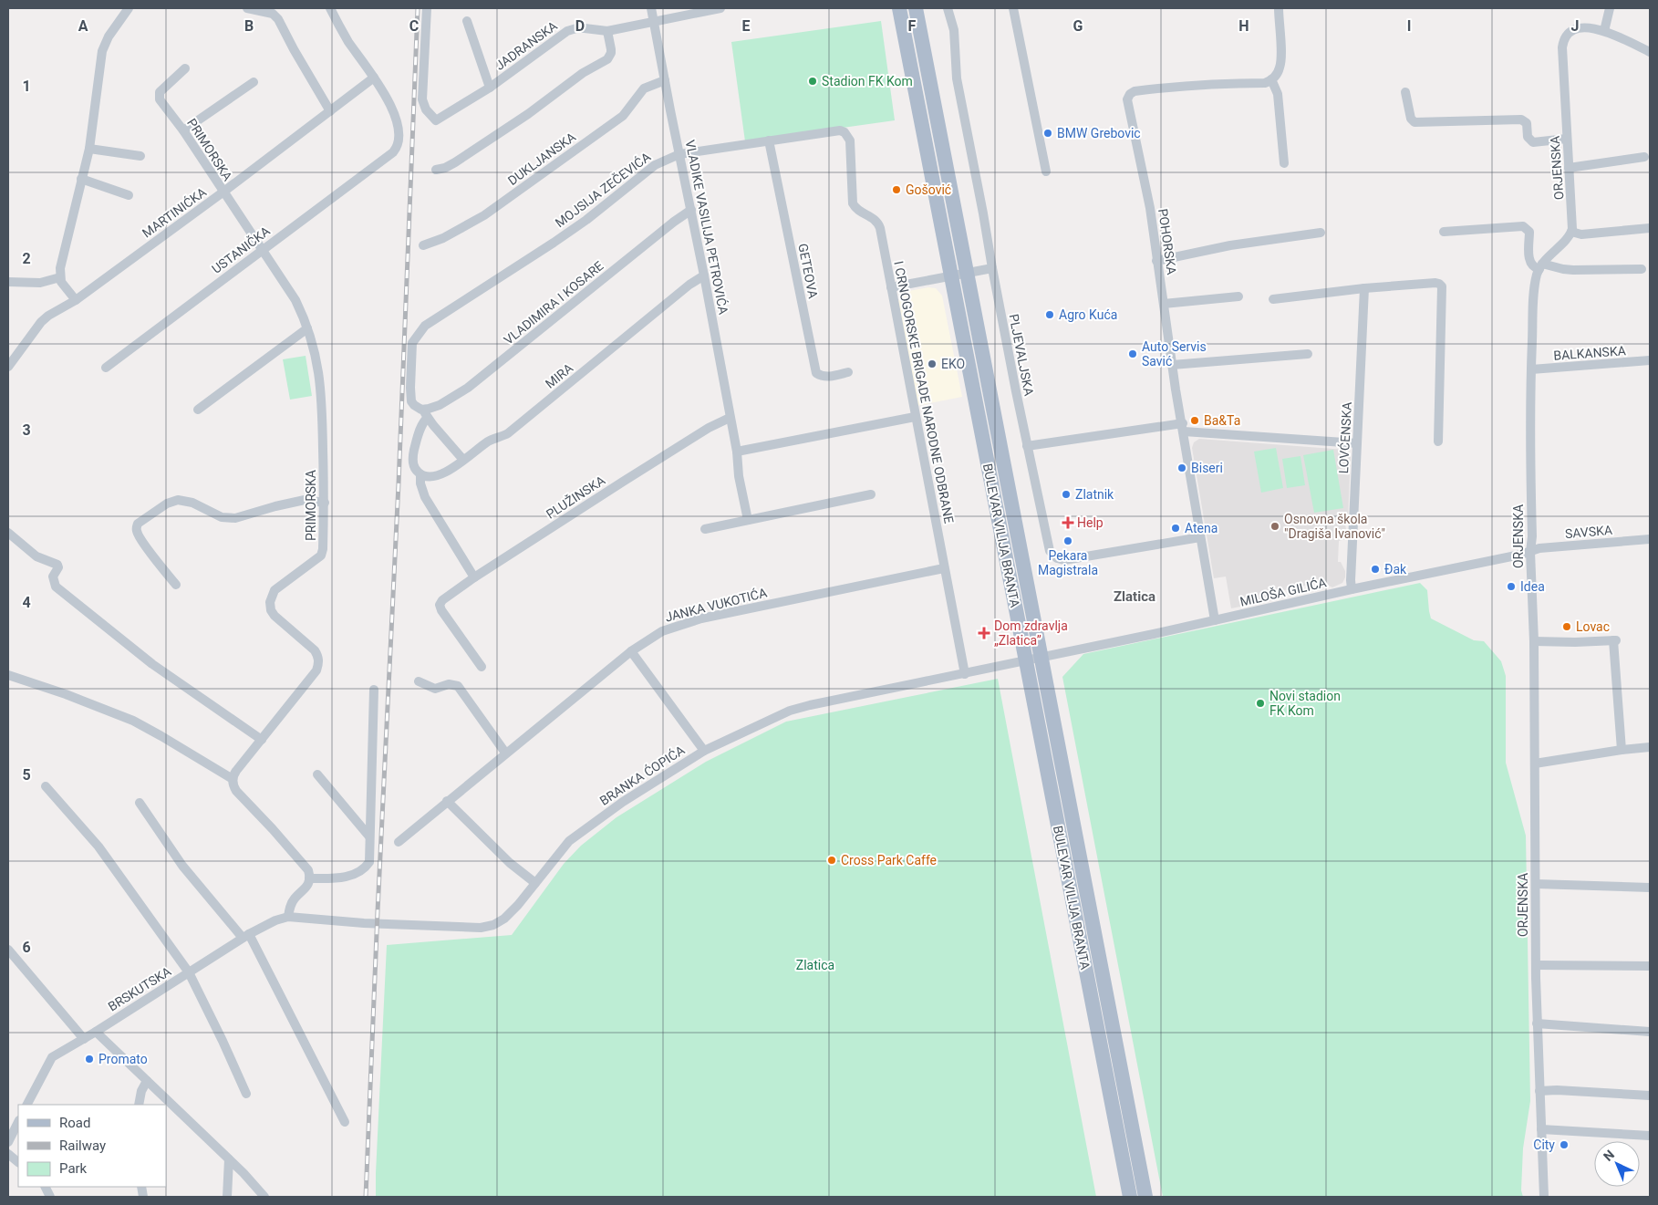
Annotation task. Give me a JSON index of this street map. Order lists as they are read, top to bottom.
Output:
{
  "streets": {
    "main road": ["BULEVAR VILIJA BRANTA"],
    "street": [
      "JADRANSKA",
      "PRIMORSKA",
      "DUKLJANSKA",
      "ORJENSKA",
      "MOJSIJA ZEČEVIĆA",
      "MARTINIĆKA",
      "VLADIKE VASILIJA PETROVIĆA",
      "POHORSKA",
      "USTANIČKA",
      "GETEOVA",
      "VLADIMIRA I KOSARE",
      "BALKANSKA",
      "PLJEVALJSKA",
      "MIRA",
      "I CRNOGORSKE BRIGADE NARODNE ODBRANE",
      "LOVĆENSKA",
      "PLUŽINSKA",
      "SAVSKA",
      "MILOŠA GILIĆA",
      "JANKA VUKOTIĆA",
      "BRANKA ĆOPIĆA",
      "BRSKUTSKA"
    ]
  },
  "crossings": [
    ["JADRANSKA", "VLADIKE VASILIJA PETROVIĆA"],
    ["PRIMORSKA", "MARTINIĆKA"],
    ["PRIMORSKA", "USTANIČKA"],
    ["DUKLJANSKA", "VLADIKE VASILIJA PETROVIĆA"],
    ["ORJENSKA", "BALKANSKA"],
    ["ORJENSKA", "SAVSKA"],
    ["ORJENSKA", "MILOŠA GILIĆA"],
    ["MOJSIJA ZEČEVIĆA", "VLADIKE VASILIJA PETROVIĆA"],
    ["MOJSIJA ZEČEVIĆA", "GETEOVA"],
    ["MOJSIJA ZEČEVIĆA", "VLADIMIRA I KOSARE"],
    ["MOJSIJA ZEČEVIĆA", "I CRNOGORSKE BRIGADE NARODNE ODBRANE"],
    ["MARTINIĆKA", "USTANIČKA"],
    ["VLADIKE VASILIJA PETROVIĆA", "VLADIMIRA I KOSARE"],
    ["VLADIKE VASILIJA PETROVIĆA", "MIRA"],
    ["VLADIKE VASILIJA PETROVIĆA", "PLUŽINSKA"],
    ["POHORSKA", "PLJEVALJSKA"],
    ["POHORSKA", "MILOŠA GILIĆA"],
    ["I CRNOGORSKE BRIGADE NARODNE ODBRANE", "JANKA VUKOTIĆA"],
    ["I CRNOGORSKE BRIGADE NARODNE ODBRANE", "BRANKA ĆOPIĆA"],
    ["LOVĆENSKA", "MILOŠA GILIĆA"],
    ["SAVSKA", "MILOŠA GILIĆA"],
    ["BULEVAR VILIJA BRANTA", "MILOŠA GILIĆA"],
    ["BULEVAR VILIJA BRANTA", "BRANKA ĆOPIĆA"],
    ["MILOŠA GILIĆA", "BRANKA ĆOPIĆA"],
    ["BRANKA ĆOPIĆA", "BRSKUTSKA"]
  ],
  "districts": ["Zlatica"],
  "parks": ["Zlatica"],
  "places": {
    "other": [
      "Stadion FK Kom",
      "BMW Grebovic",
      "Gošović",
      "Agro Kuća",
      "Auto Servis Savić",
      "EKO",
      "Ba&Ta",
      "Biseri",
      "Zlatnik",
      "Osnovna škola \"Dragiša Ivanović\"",
      "Atena",
      "Pekara Magistrala",
      "Đak",
      "Idea",
      "Lovac",
      "Novi stadion FK Kom",
      "Cross Park Caffe",
      "Promato",
      "City"
    ],
    "health": ["Help", "Dom zdravlja „Zlatica”"]
  },
  "legend": ["Road", "Railway", "Park"],
  "north": "top left",
  "grid": {
    "columns": [
      "A",
      "B",
      "C",
      "D",
      "E",
      "F",
      "G",
      "H",
      "I",
      "J"
    ],
    "rows": [
      "1",
      "2",
      "3",
      "4",
      "5",
      "6"
    ]
  }
}
